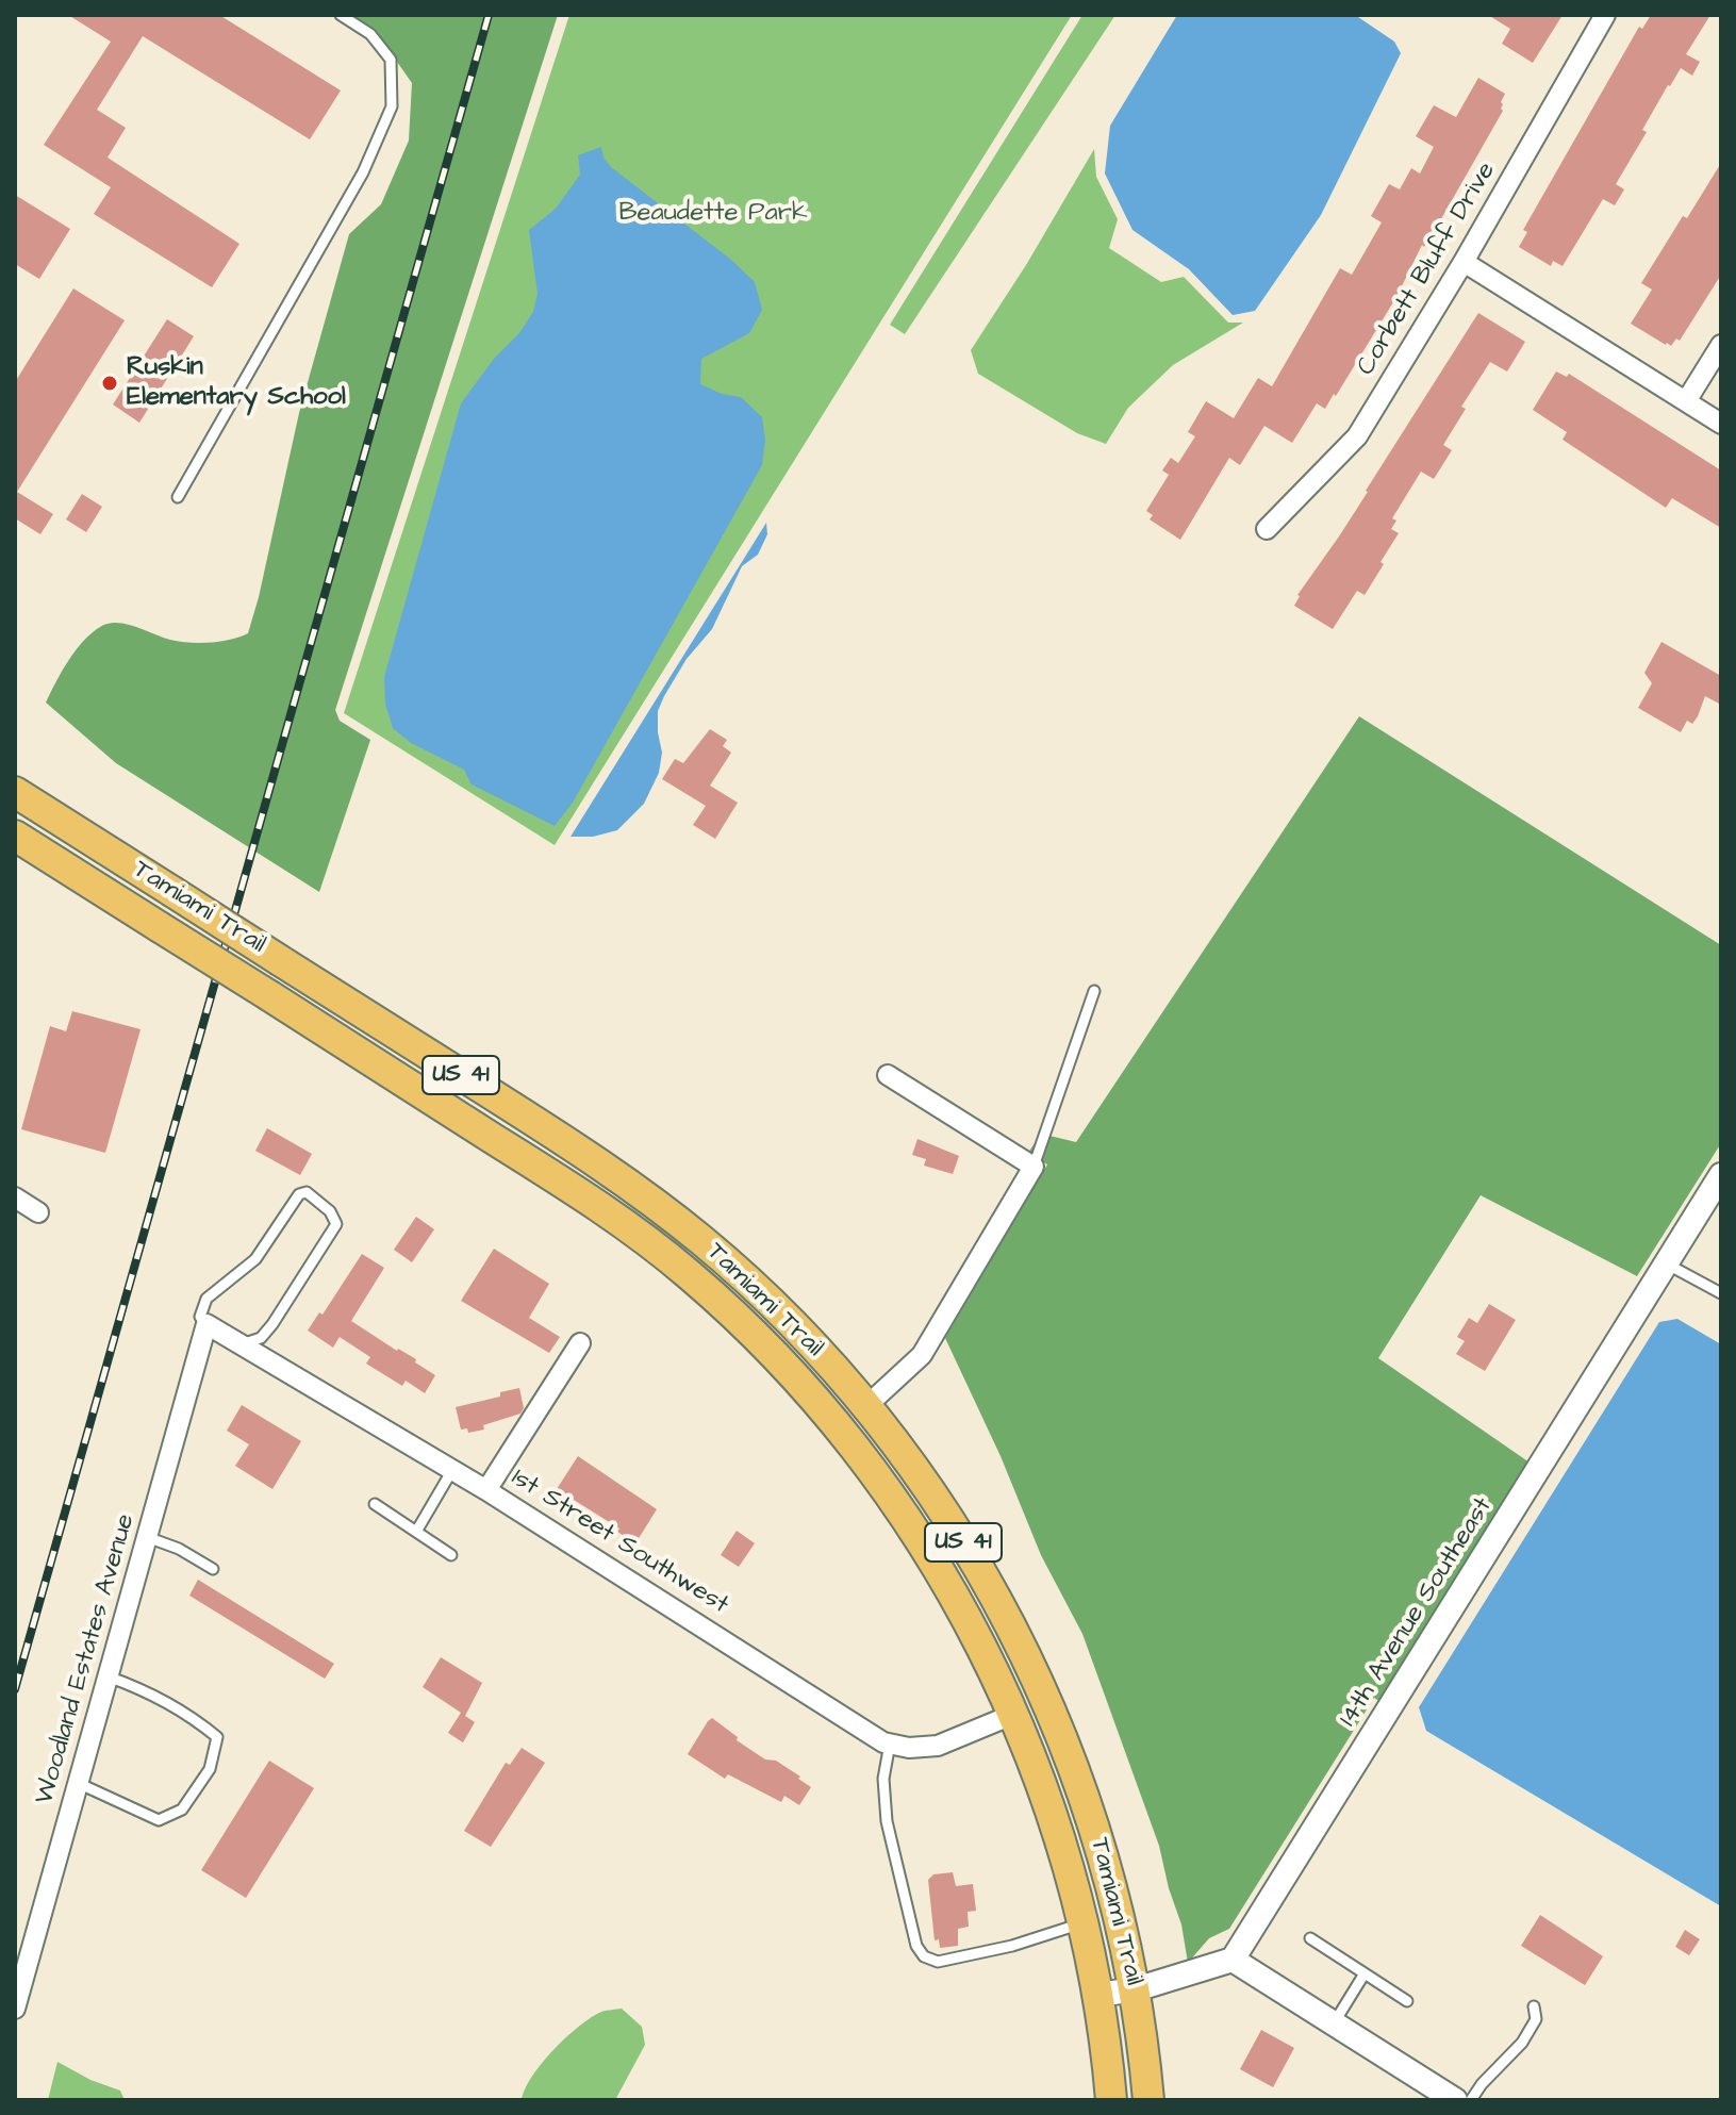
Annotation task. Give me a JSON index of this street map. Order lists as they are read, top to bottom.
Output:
{
  "streets": {
    "main road": ["Tamiami Trail", "US 41"],
    "street": [
      "Corbett Bluff Drive",
      "1st Street Southwest",
      "14th Avenue Southeast",
      "Woodland Estates Avenue"
    ]
  },
  "crossings": [
    ["Tamiami Trail", "1st Street Southwest"],
    ["1st Street Southwest", "Woodland Estates Avenue"]
  ],
  "parks": ["Beaudette Park"],
  "places": ["Ruskin Elementary School"]
}
